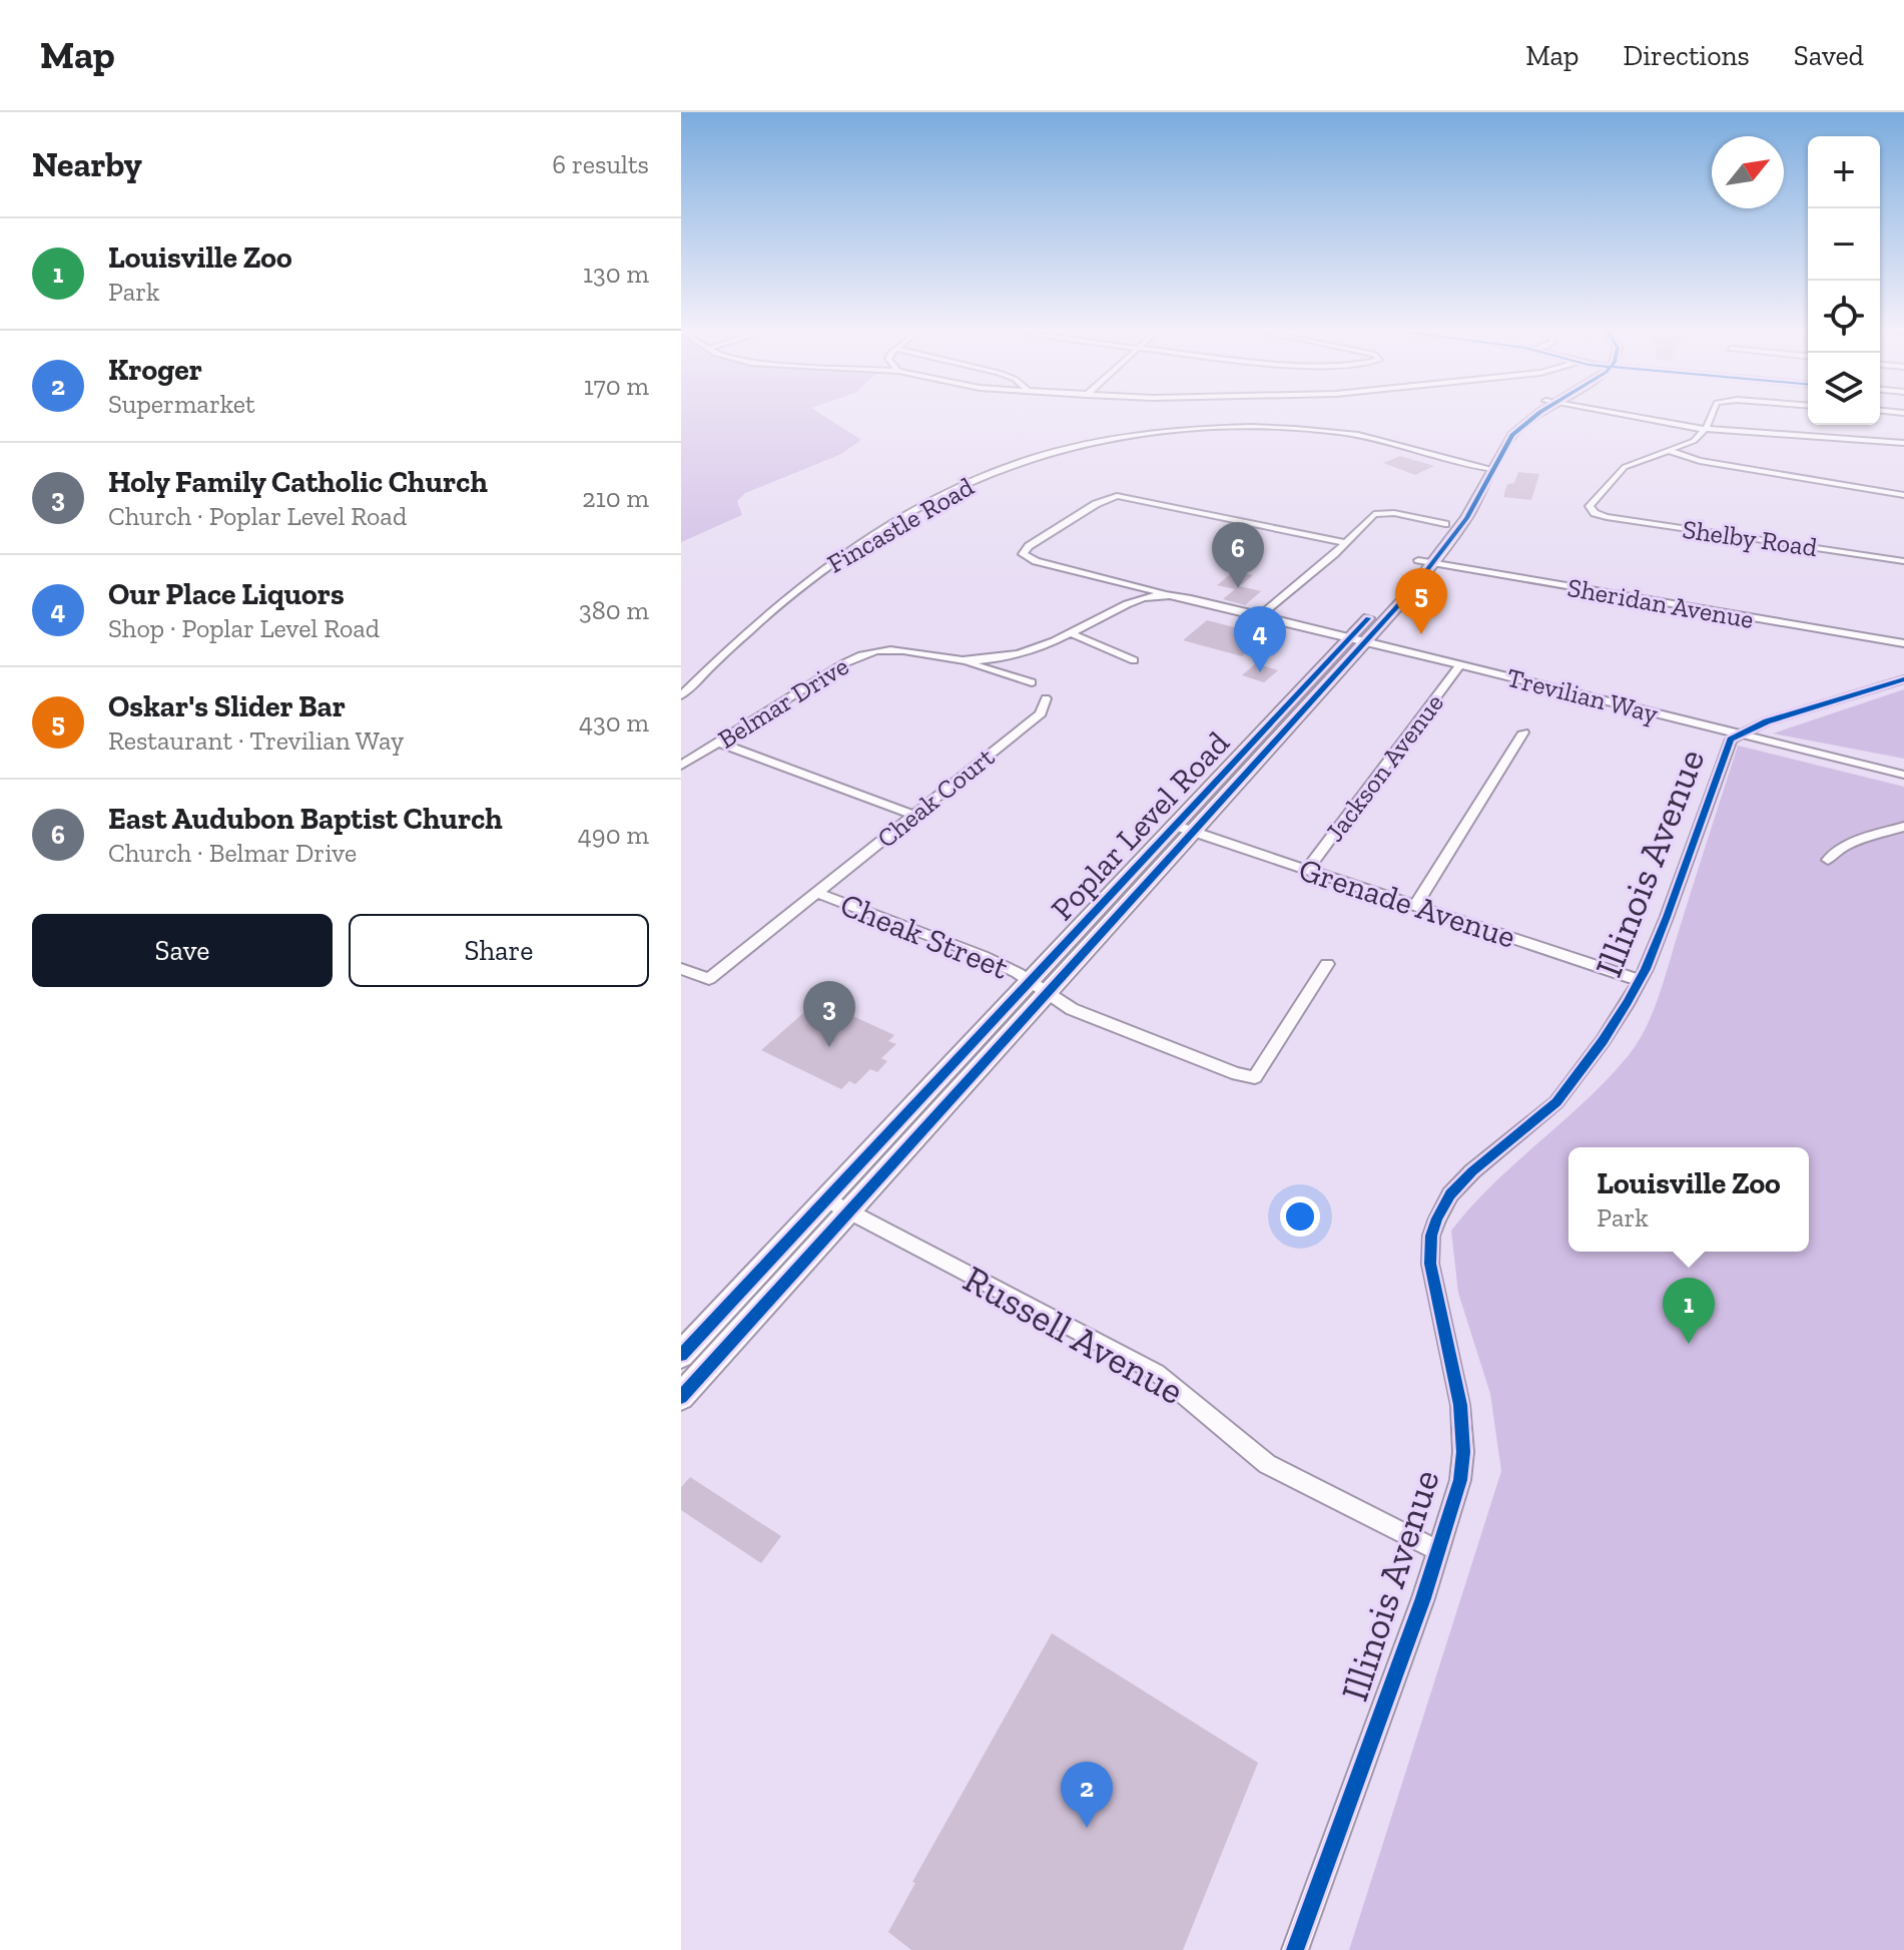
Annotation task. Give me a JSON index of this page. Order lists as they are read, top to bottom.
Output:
{
  "streets": {
    "main road": ["Poplar Level Road"],
    "street": [
      "Fincastle Road",
      "Shelby Road",
      "Sheridan Avenue",
      "Trevilian Way",
      "Belmar Drive",
      "Jackson Avenue",
      "Cheak Court",
      "Illinois Avenue",
      "Grenade Avenue",
      "Cheak Street",
      "Russell Avenue"
    ]
  },
  "crossings": [
    ["Fincastle Road", "Poplar Level Road"],
    ["Sheridan Avenue", "Poplar Level Road"],
    ["Trevilian Way", "Belmar Drive"],
    ["Trevilian Way", "Jackson Avenue"],
    ["Trevilian Way", "Poplar Level Road"],
    ["Trevilian Way", "Illinois Avenue"],
    ["Belmar Drive", "Poplar Level Road"],
    ["Jackson Avenue", "Grenade Avenue"],
    ["Cheak Court", "Cheak Street"],
    ["Poplar Level Road", "Grenade Avenue"],
    ["Poplar Level Road", "Cheak Street"],
    ["Poplar Level Road", "Russell Avenue"],
    ["Illinois Avenue", "Grenade Avenue"],
    ["Illinois Avenue", "Russell Avenue"]
  ],
  "north": "top right",
  "page": {
    "header": "Map",
    "nav": ["Map", "Directions", "Saved"],
    "heading": ["Nearby", "6 results"],
    "map_buttons": ["+", "−"],
    "list": [
      {
        "mark": "1",
        "name": "Louisville Zoo",
        "note": "Park",
        "value": "130 m"
      },
      {
        "mark": "2",
        "name": "Kroger",
        "note": "Supermarket",
        "value": "170 m"
      },
      {
        "mark": "3",
        "name": "Holy Family Catholic Church",
        "note": "Church · Poplar Level Road",
        "value": "210 m"
      },
      {
        "mark": "4",
        "name": "Our Place Liquors",
        "note": "Shop · Poplar Level Road",
        "value": "380 m"
      },
      {
        "mark": "5",
        "name": "Oskar's Slider Bar",
        "note": "Restaurant · Trevilian Way",
        "value": "430 m"
      },
      {
        "mark": "6",
        "name": "East Audubon Baptist Church",
        "note": "Church · Belmar Drive",
        "value": "490 m"
      }
    ],
    "pins": [
      "6",
      "5",
      "4",
      "3",
      "1",
      "2"
    ],
    "buttons": ["Save", "Share"],
    "popup": ["Louisville Zoo", "Park"]
  }
}
